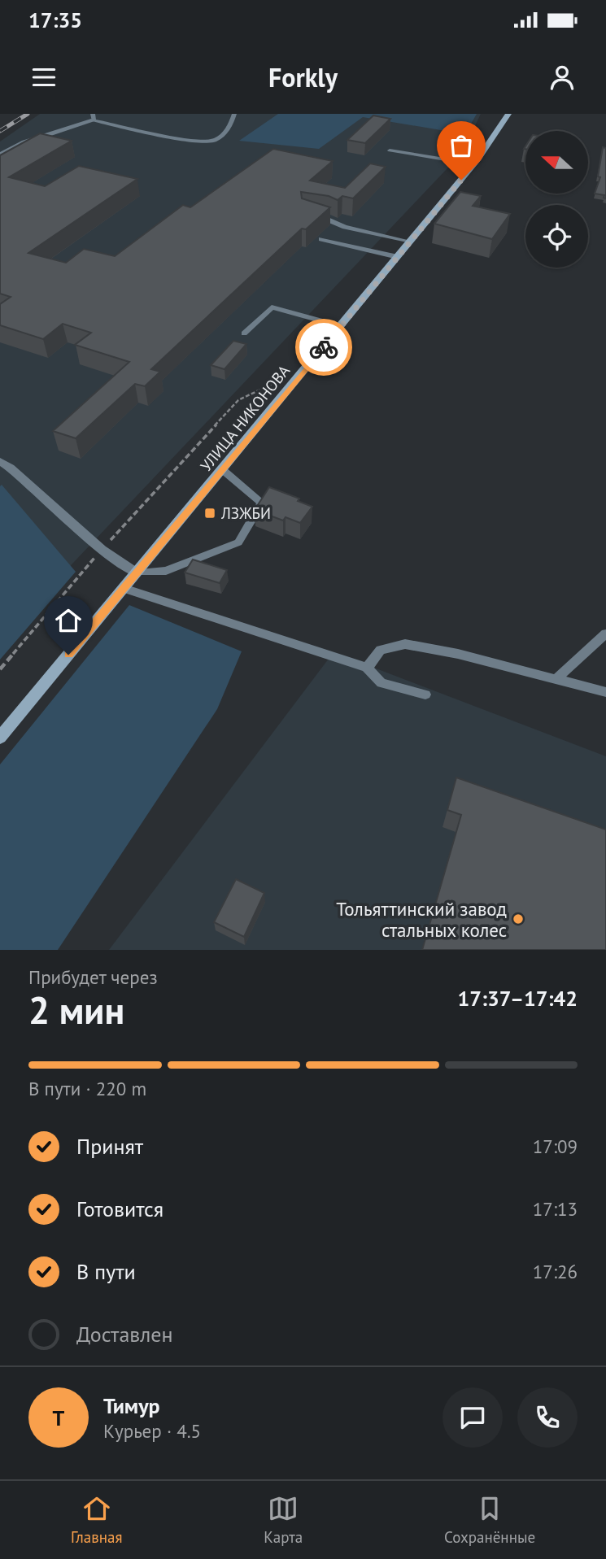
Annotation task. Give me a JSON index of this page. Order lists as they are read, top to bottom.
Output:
{
  "streets": {
    "main road": ["УЛИЦА НИКОНОВА"]
  },
  "places": {
    "transit": ["ЛЗЖБИ"],
    "other": ["Тольяттинский завод стальных колес"]
  },
  "north": "left",
  "page": {
    "status": "17:35",
    "header": "Forkly",
    "heading": ["2 мин", "Прибудет через", "17:37–17:42"],
    "panel": ["Тимур", "Курьер · 4.5"],
    "bar": "В пути · 220 m",
    "list": [
      ["Принят", "17:09"],
      ["Готовится", "17:13"],
      ["В пути", "17:26"],
      "Доставлен"
    ],
    "round": "Т",
    "tabs": ["Главная", "Карта", "Сохранённые"]
  }
}
